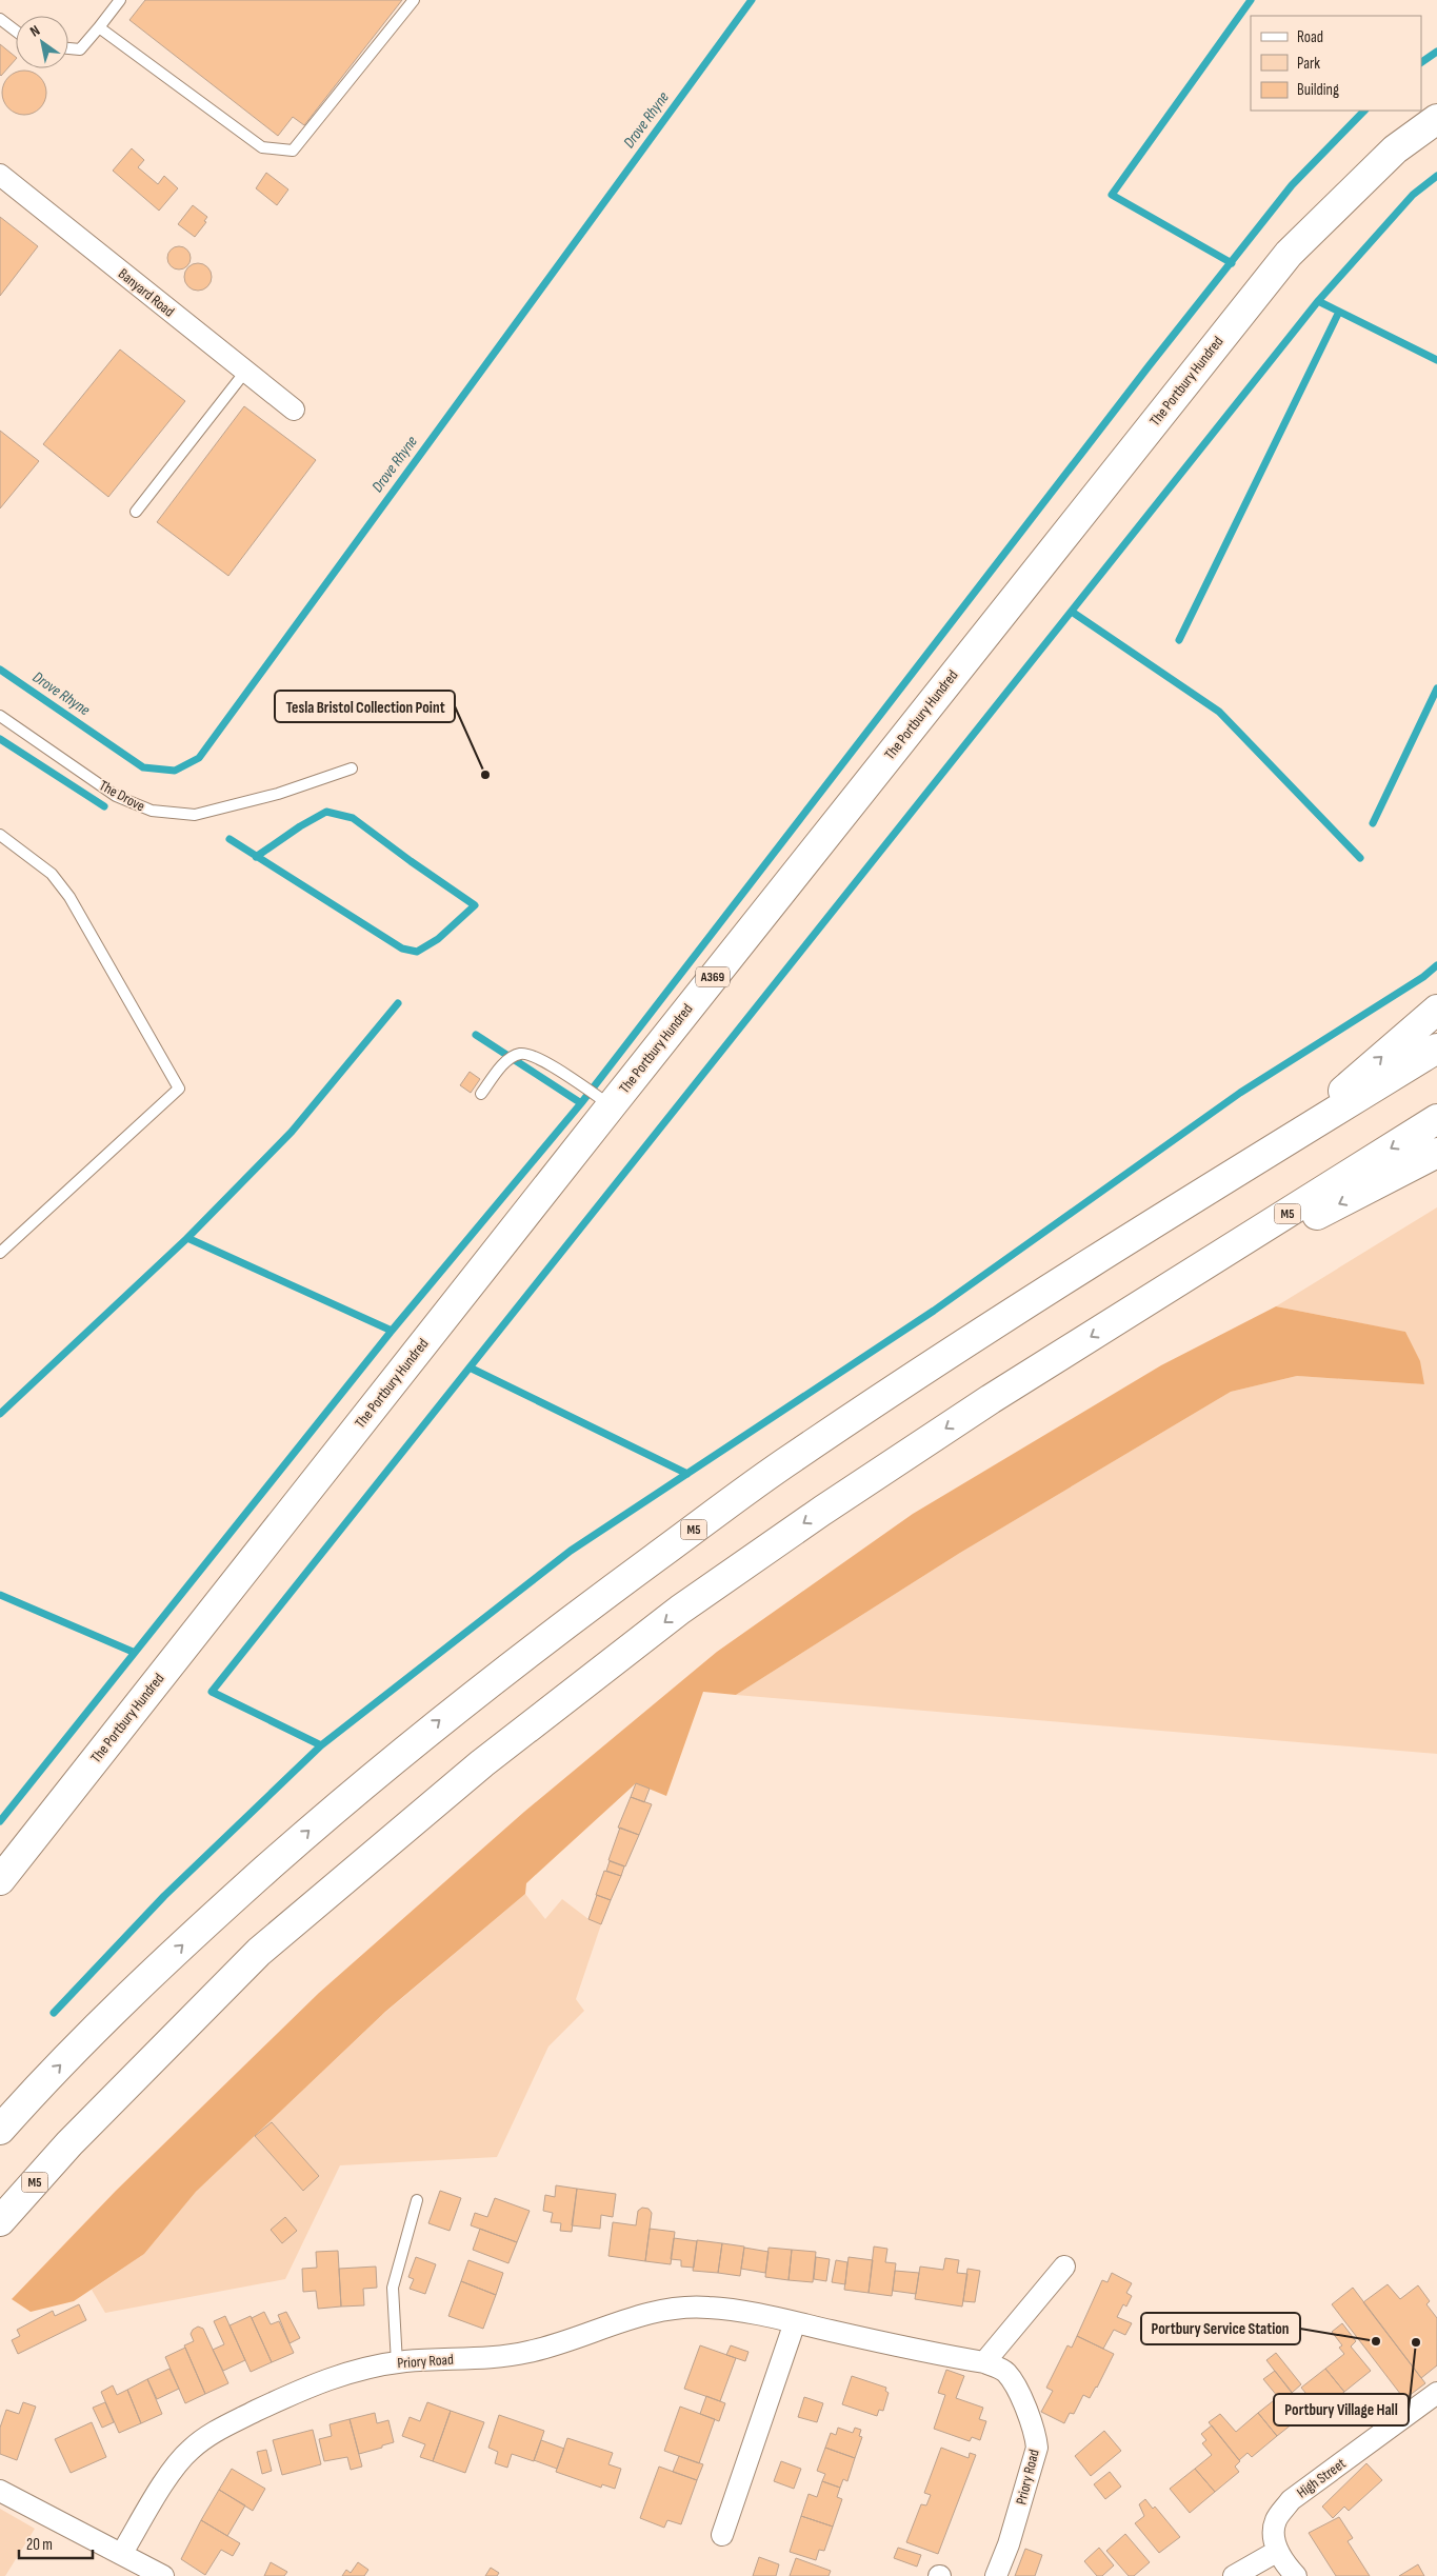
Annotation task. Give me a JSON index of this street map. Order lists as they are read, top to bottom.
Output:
{
  "streets": {
    "main road": ["The Portbury Hundred", "A369", "M5"],
    "street": ["Banyard Road", "Priory Road", "High Street"],
    "lane": ["The Drove"]
  },
  "water": ["Drove Rhyne"],
  "places": ["Tesla Bristol Collection Point", "Portbury Service Station", "Portbury Village Hall"],
  "legend": ["Road", "Park", "Building"],
  "scale_bar": "20 m",
  "north": "top left"
}
